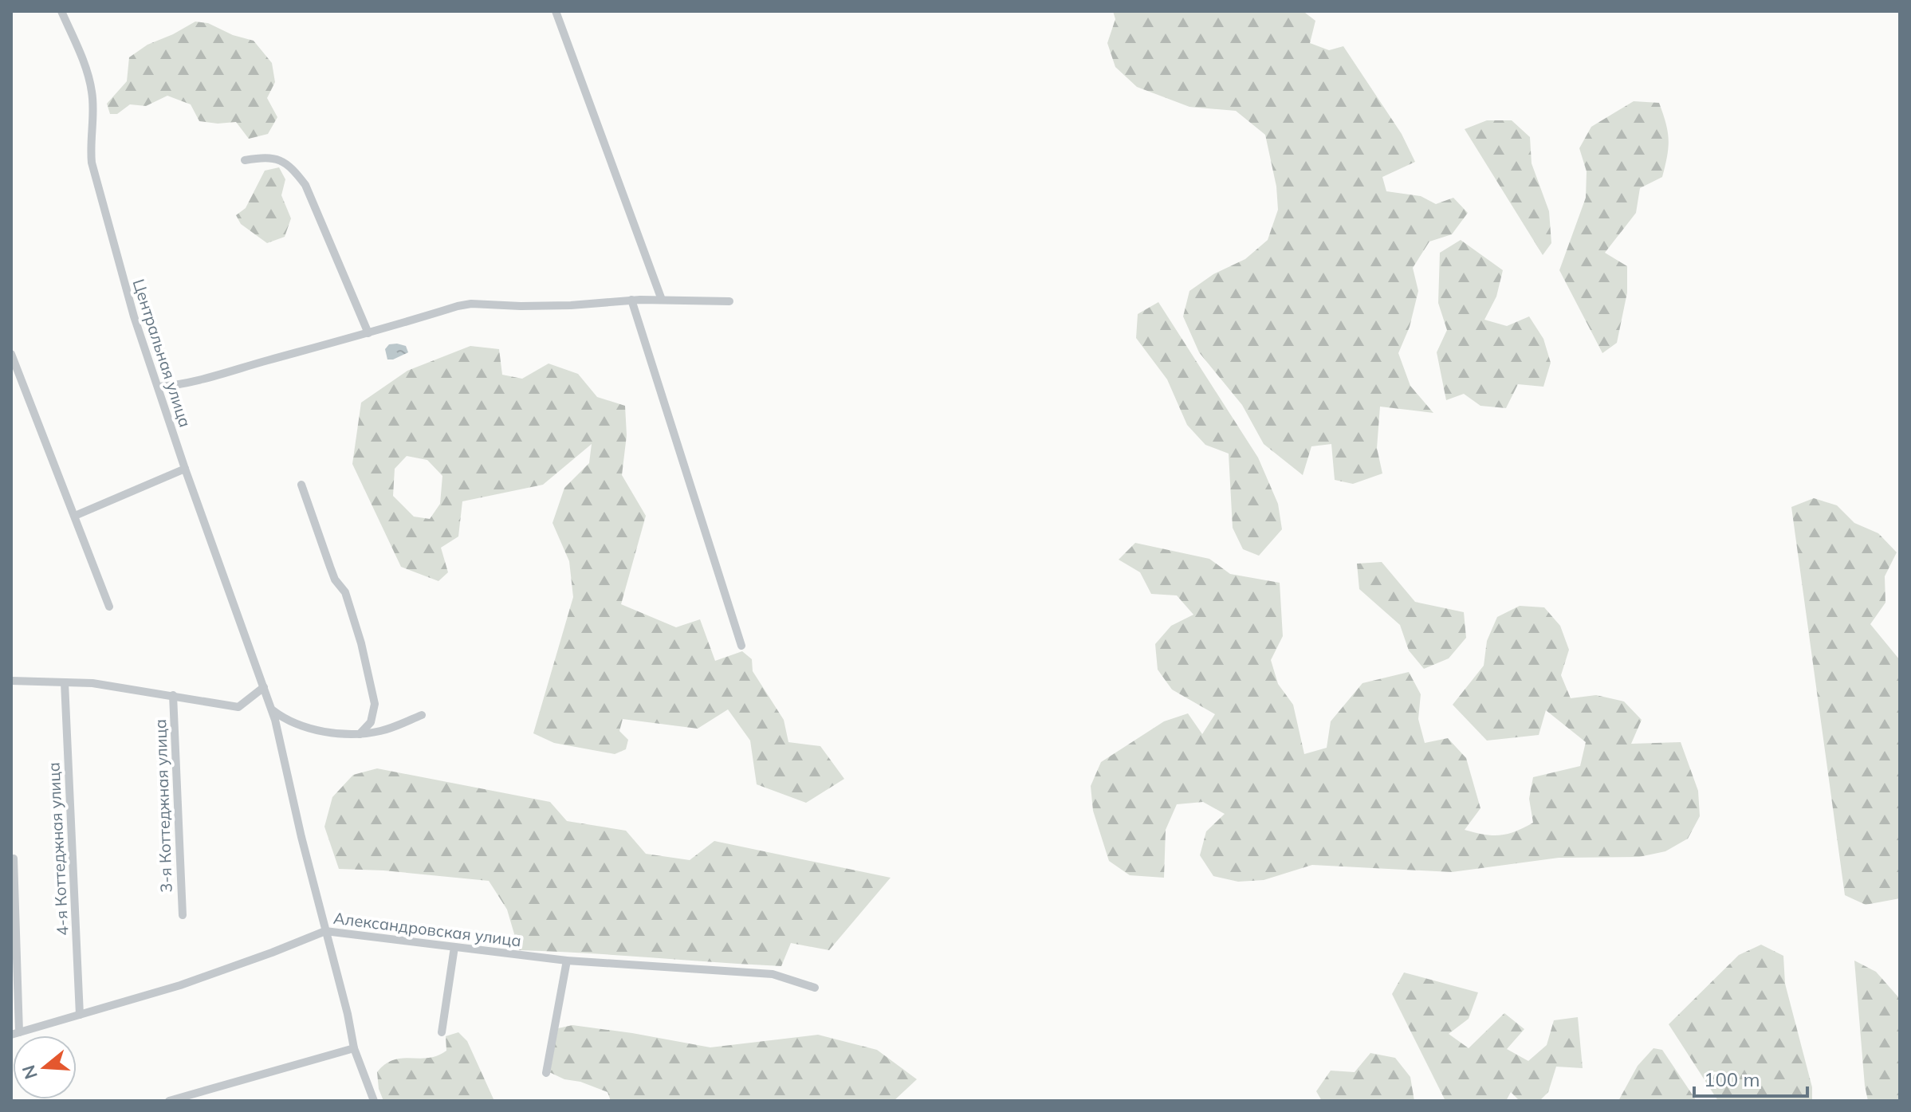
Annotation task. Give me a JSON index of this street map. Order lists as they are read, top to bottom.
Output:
{
  "streets": {
    "street": [
      "Центральная улица",
      "3-я Коттеджная улица",
      "4-я Коттеджная улица",
      "Александровская улица"
    ]
  },
  "crossings": [
    ["Центральная улица", "Александровская улица"],
    ["4-я Коттеджная улица", "Александровская улица"]
  ],
  "scale_bar": "100 m",
  "north": "left"
}
